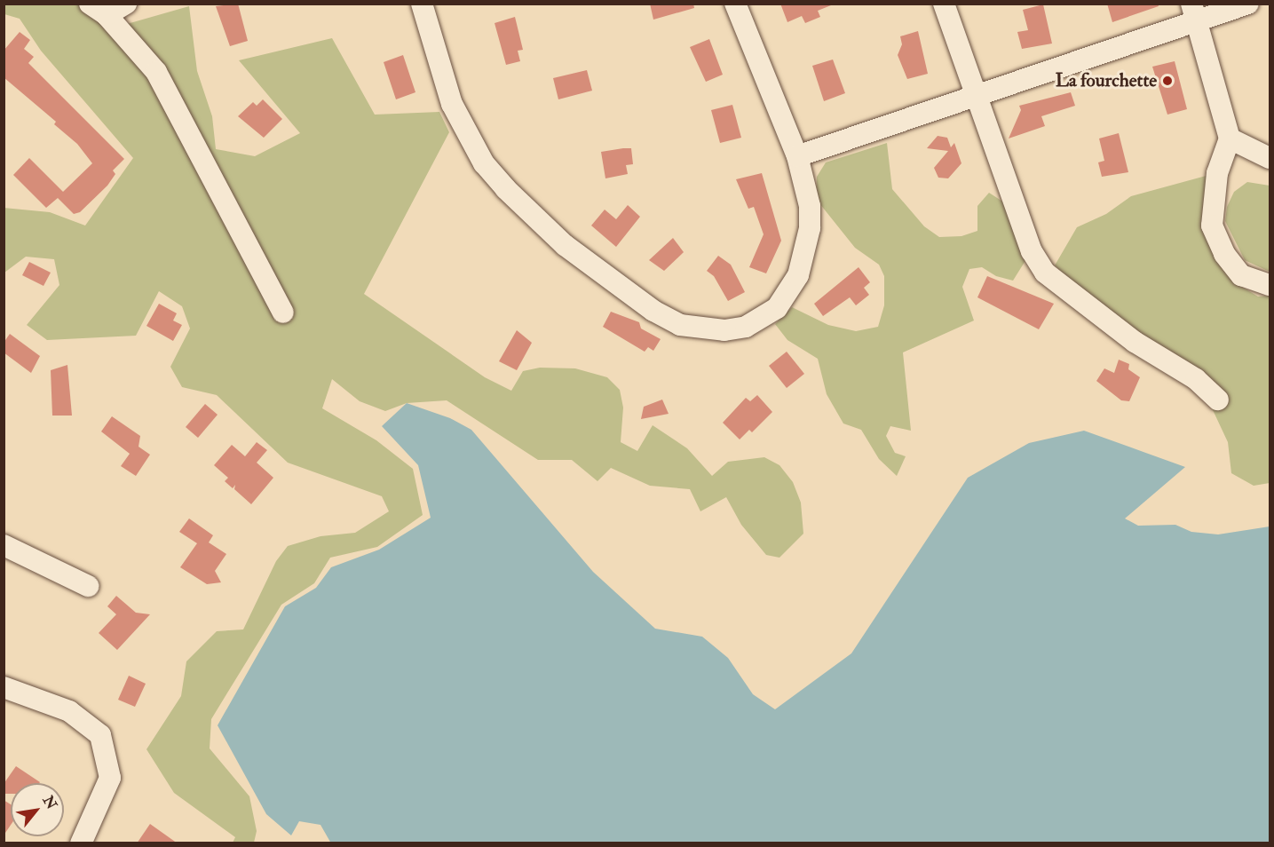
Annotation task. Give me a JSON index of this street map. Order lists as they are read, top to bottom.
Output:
{
  "places": ["La fourchette"],
  "north": "top right"
}
